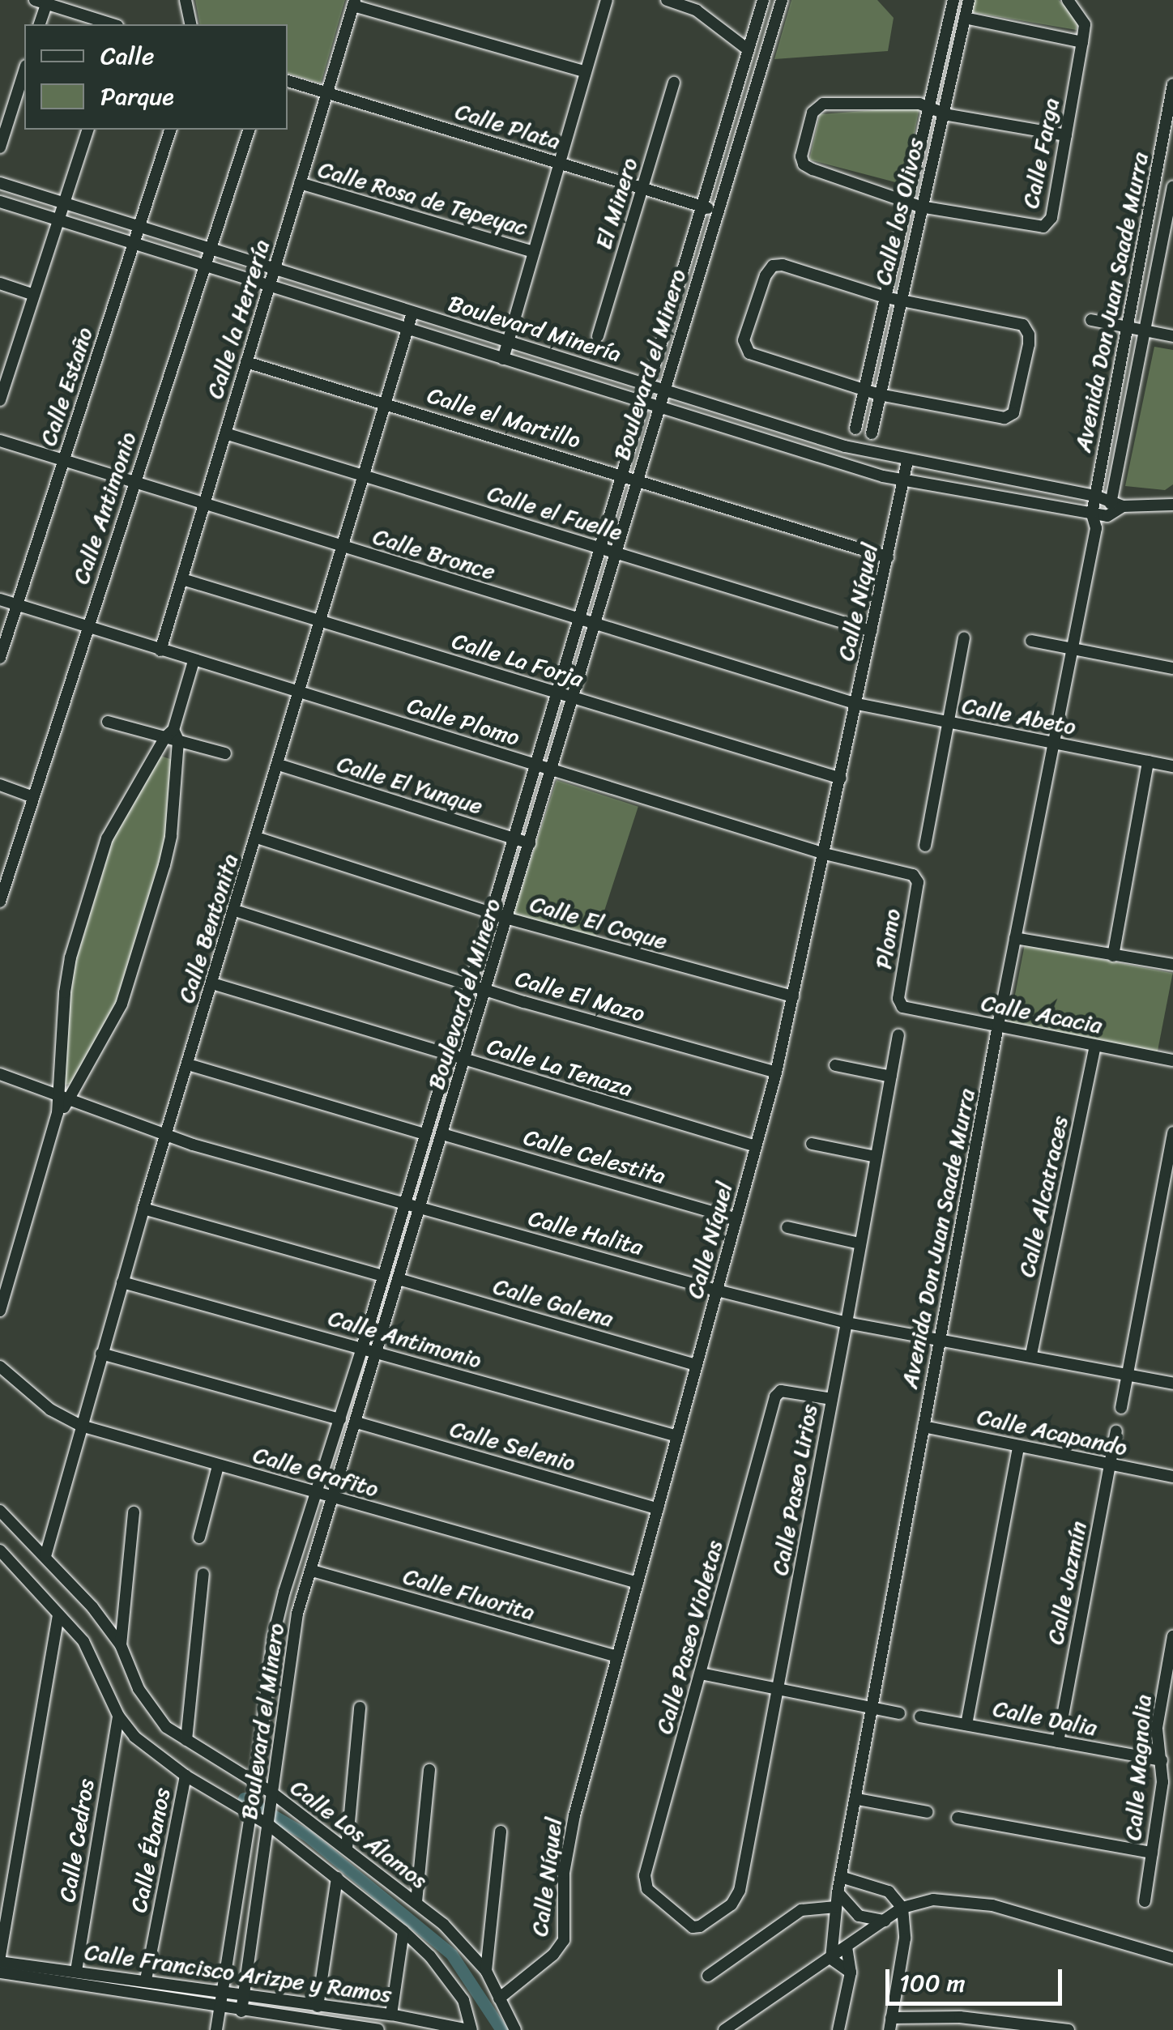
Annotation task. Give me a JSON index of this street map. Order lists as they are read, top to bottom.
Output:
{
  "streets": {
    "street": [
      "Calle Plata",
      "Calle Farga",
      "Calle Rosa de Tepeyac",
      "El Minero",
      "Calle los Olivos",
      "Avenida Don Juan Saade Murra",
      "Calle la Herrería",
      "Boulevard Minería",
      "Boulevard el Minero",
      "Calle Estaño",
      "Calle el Martillo",
      "Calle Antimonio",
      "Calle el Fuelle",
      "Calle Bronce",
      "Calle Níquel",
      "Calle La Forja",
      "Calle Abeto",
      "Calle Plomo",
      "Calle El Yunque",
      "Calle El Coque",
      "Calle Bentonita",
      "Plomo",
      "Calle El Mazo",
      "Calle Acacia",
      "Calle La Tenaza",
      "Calle Celestita",
      "Calle Alcatraces",
      "Calle Halita",
      "Calle Galena",
      "Calle Acapando",
      "Calle Selenio",
      "Calle Grafito",
      "Calle Paseo Lirios",
      "Calle Jazmín",
      "Calle Fluorita",
      "Calle Paseo Violetas",
      "Calle Dalia",
      "Calle Magnolia",
      "Calle Los Álamos",
      "Calle Cedros",
      "Calle Ébanos",
      "Calle Francisco Arizpe y Ramos"
    ]
  },
  "crossings": [
    ["Calle Plata", "El Minero"],
    ["Calle Plata", "Calle la Herrería"],
    ["Calle Plata", "Boulevard el Minero"],
    ["Calle Farga", "Calle los Olivos"],
    ["Calle Rosa de Tepeyac", "Calle la Herrería"],
    ["Avenida Don Juan Saade Murra", "Boulevard Minería"],
    ["Avenida Don Juan Saade Murra", "Calle Abeto"],
    ["Avenida Don Juan Saade Murra", "Calle Acacia"],
    ["Avenida Don Juan Saade Murra", "Calle Halita"],
    ["Avenida Don Juan Saade Murra", "Calle Acapando"],
    ["Calle la Herrería", "Boulevard Minería"],
    ["Calle la Herrería", "Calle el Martillo"],
    ["Calle la Herrería", "Calle el Fuelle"],
    ["Calle la Herrería", "Calle Bronce"],
    ["Calle la Herrería", "Calle La Forja"],
    ["Calle la Herrería", "Calle Plomo"],
    ["Boulevard Minería", "Boulevard el Minero"],
    ["Boulevard Minería", "Calle Estaño"],
    ["Boulevard Minería", "Calle Antimonio"],
    ["Boulevard Minería", "Calle Níquel"],
    ["Boulevard Minería", "Calle Bentonita"],
    ["Boulevard el Minero", "Calle el Martillo"],
    ["Boulevard el Minero", "Calle Antimonio"],
    ["Boulevard el Minero", "Calle el Fuelle"],
    ["Boulevard el Minero", "Calle Bronce"],
    ["Boulevard el Minero", "Calle La Forja"],
    ["Boulevard el Minero", "Calle Plomo"],
    ["Boulevard el Minero", "Calle El Yunque"],
    ["Boulevard el Minero", "Calle El Coque"],
    ["Boulevard el Minero", "Calle El Mazo"],
    ["Boulevard el Minero", "Calle La Tenaza"],
    ["Boulevard el Minero", "Calle Celestita"],
    ["Boulevard el Minero", "Calle Halita"],
    ["Boulevard el Minero", "Calle Galena"],
    ["Boulevard el Minero", "Calle Selenio"],
    ["Boulevard el Minero", "Calle Grafito"],
    ["Boulevard el Minero", "Calle Fluorita"],
    ["Boulevard el Minero", "Calle Los Álamos"],
    ["Boulevard el Minero", "Calle Francisco Arizpe y Ramos"],
    ["Calle Estaño", "Calle Bronce"],
    ["Calle Estaño", "Calle Plomo"],
    ["Calle el Martillo", "Calle Níquel"],
    ["Calle el Martillo", "Calle Bentonita"],
    ["Calle Antimonio", "Calle Bronce"],
    ["Calle Antimonio", "Calle Níquel"],
    ["Calle Antimonio", "Calle Plomo"],
    ["Calle Antimonio", "Calle Bentonita"],
    ["Calle el Fuelle", "Calle Níquel"],
    ["Calle el Fuelle", "Calle Bentonita"],
    ["Calle Bronce", "Calle Níquel"],
    ["Calle Bronce", "Calle Abeto"],
    ["Calle Bronce", "Calle Bentonita"],
    ["Calle Níquel", "Calle La Forja"],
    ["Calle Níquel", "Calle Abeto"],
    ["Calle Níquel", "Calle Plomo"],
    ["Calle Níquel", "Calle El Coque"],
    ["Calle Níquel", "Calle El Mazo"],
    ["Calle Níquel", "Calle La Tenaza"],
    ["Calle Níquel", "Calle Celestita"],
    ["Calle Níquel", "Calle Halita"],
    ["Calle Níquel", "Calle Galena"],
    ["Calle Níquel", "Calle Selenio"],
    ["Calle Níquel", "Calle Grafito"],
    ["Calle Níquel", "Calle Fluorita"],
    ["Calle Níquel", "Calle Los Álamos"],
    ["Calle La Forja", "Calle Bentonita"],
    ["Calle Plomo", "Calle Bentonita"],
    ["Calle Plomo", "Plomo"],
    ["Calle El Yunque", "Calle Bentonita"],
    ["Calle El Coque", "Calle Bentonita"],
    ["Calle Bentonita", "Calle El Mazo"],
    ["Calle Bentonita", "Calle La Tenaza"],
    ["Calle Bentonita", "Calle Halita"],
    ["Calle Bentonita", "Calle Grafito"],
    ["Calle Bentonita", "Calle Los Álamos"],
    ["Plomo", "Calle Acacia"],
    ["Calle Acacia", "Calle Alcatraces"],
    ["Calle Alcatraces", "Calle Halita"],
    ["Calle Halita", "Calle Paseo Lirios"],
    ["Calle Acapando", "Calle Jazmín"],
    ["Calle Paseo Lirios", "Calle Paseo Violetas"],
    ["Calle Jazmín", "Calle Dalia"],
    ["Calle Dalia", "Calle Magnolia"],
    ["Calle Cedros", "Calle Francisco Arizpe y Ramos"],
    ["Calle Ébanos", "Calle Francisco Arizpe y Ramos"]
  ],
  "legend": ["Calle", "Parque"],
  "scale_bar": "100 m"
}
